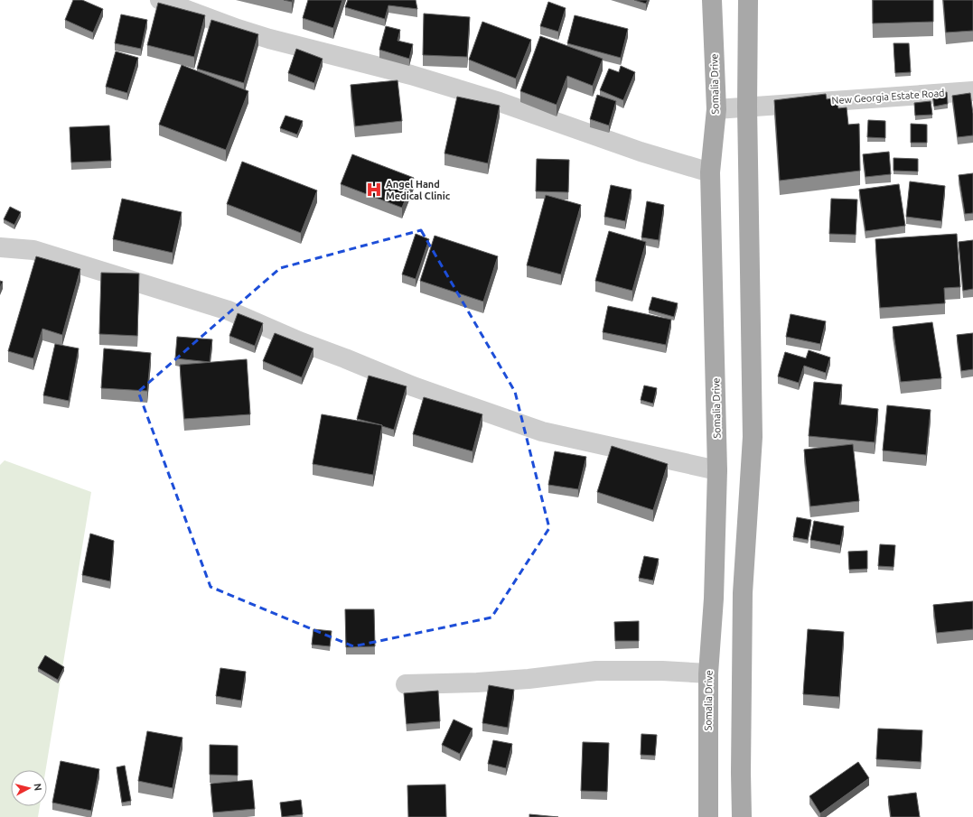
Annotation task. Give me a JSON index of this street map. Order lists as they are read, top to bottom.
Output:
{
  "streets": {
    "main road": ["Somalia Drive"],
    "street": ["New Georgia Estate Road"]
  },
  "crossings": [
    ["Somalia Drive", "New Georgia Estate Road"]
  ],
  "places": {
    "hospital": ["Angel Hand Medical Clinic"]
  },
  "north": "right"
}
